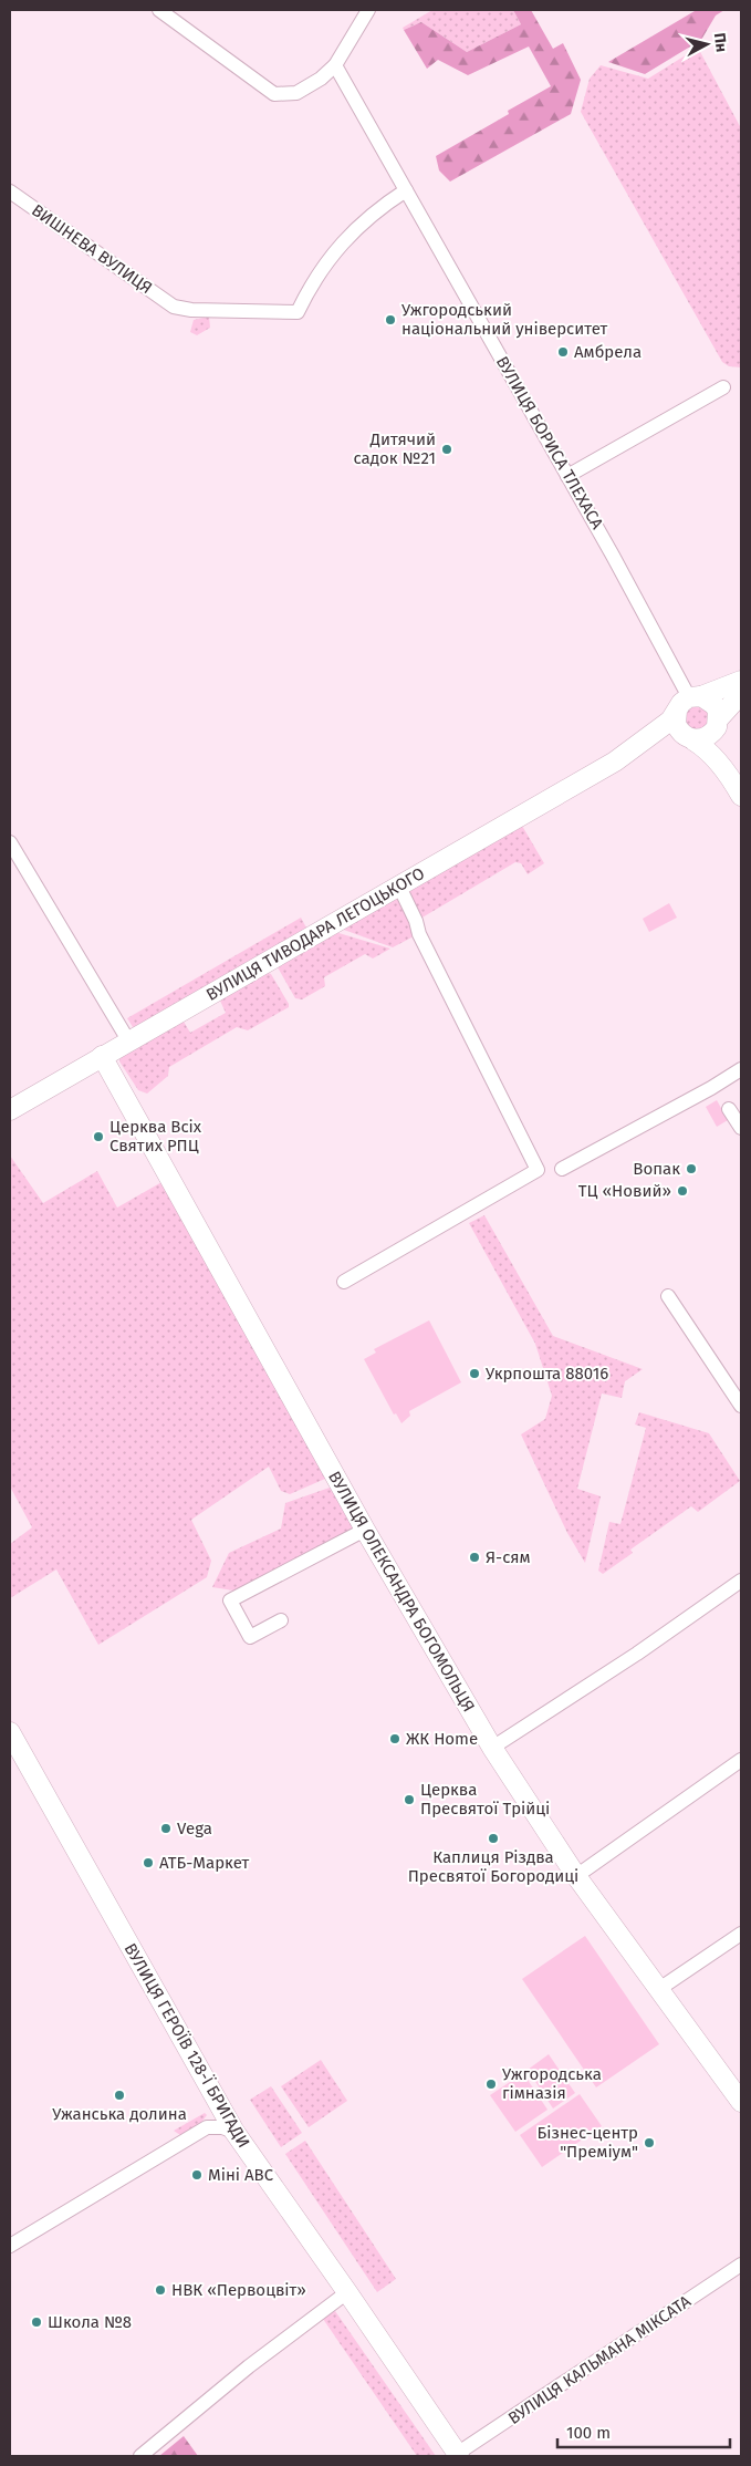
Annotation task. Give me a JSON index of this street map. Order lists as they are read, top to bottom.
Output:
{
  "streets": {
    "street": [
      "ВИШНЕВА ВУЛИЦЯ",
      "ВУЛИЦЯ БОРИСА ТЛЕХАСА",
      "ВУЛИЦЯ ТИВОДАРА ЛЕГОЦЬКОГО",
      "ВУЛИЦЯ ОЛЕКСАНДРА БОГОМОЛЬЦЯ",
      "ВУЛИЦЯ ГЕРОЇВ 128-Ї БРИГАДИ",
      "ВУЛИЦЯ КАЛЬМАНА МІКСАТА"
    ]
  },
  "crossings": [
    ["ВИШНЕВА ВУЛИЦЯ", "ВУЛИЦЯ БОРИСА ТЛЕХАСА"],
    ["ВУЛИЦЯ БОРИСА ТЛЕХАСА", "ВУЛИЦЯ ТИВОДАРА ЛЕГОЦЬКОГО"],
    ["ВУЛИЦЯ ТИВОДАРА ЛЕГОЦЬКОГО", "ВУЛИЦЯ ОЛЕКСАНДРА БОГОМОЛЬЦЯ"],
    ["ВУЛИЦЯ ГЕРОЇВ 128-Ї БРИГАДИ", "ВУЛИЦЯ КАЛЬМАНА МІКСАТА"]
  ],
  "places": [
    "Ужгородський національний університет",
    "Амбрела",
    "Дитячий садок №21",
    "Церква Всіх Святих РПЦ",
    "Вопак",
    "ТЦ «Новий»",
    "Укрпошта 88016",
    "Я-сям",
    "ЖК Home",
    "Церква Пресвятої Трійці",
    "Vega",
    "Каплиця Різдва Пресвятої Богородиці",
    "АТБ-Маркет",
    "Ужгородська гімназія",
    "Ужанська долина",
    "Бізнес-центр \"Преміум\"",
    "Міні ABC",
    "НВК «Первоцвіт»",
    "Школа №8"
  ],
  "scale_bar": "100 m",
  "north": "right"
}
